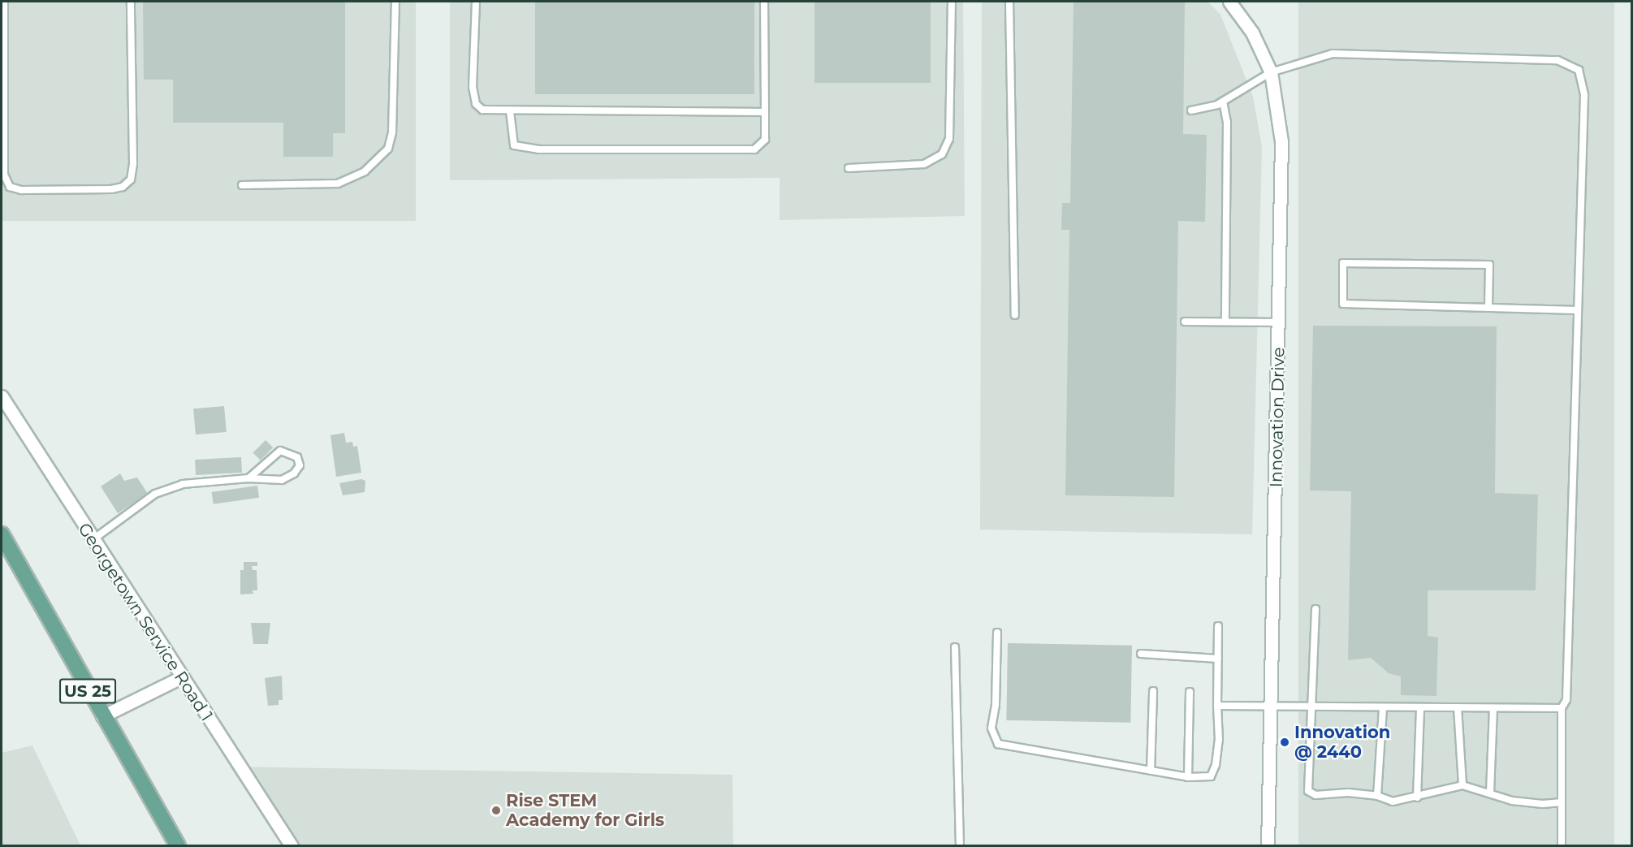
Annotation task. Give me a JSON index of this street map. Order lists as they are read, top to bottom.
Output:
{
  "streets": {
    "main road": ["US 25"],
    "street": ["Innovation Drive", "Georgetown Service Road 1"]
  },
  "places": ["Innovation @ 2440", "Rise STEM Academy for Girls"]
}
